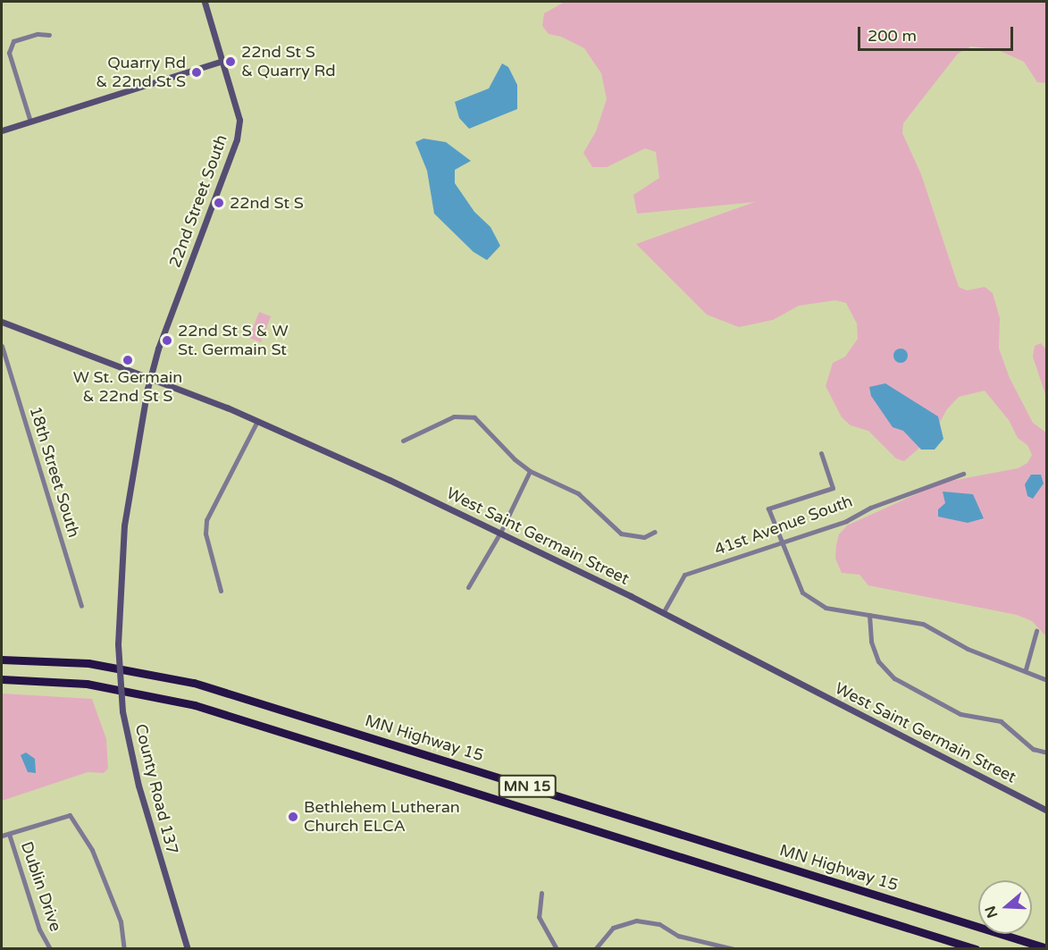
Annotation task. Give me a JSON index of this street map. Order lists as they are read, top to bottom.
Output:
{
  "streets": {
    "highway": ["MN Highway 15", "MN 15"],
    "street": [
      "22nd Street South",
      "18th Street South",
      "41st Avenue South",
      "West Saint Germain Street",
      "County Road 137",
      "Dublin Drive"
    ]
  },
  "crossings": [
    ["22nd Street South", "West Saint Germain Street"],
    ["22nd Street South", "County Road 137"],
    ["41st Avenue South", "West Saint Germain Street"],
    ["West Saint Germain Street", "County Road 137"]
  ],
  "places": [
    "22nd St S & Quarry Rd",
    "Quarry Rd & 22nd St S",
    "22nd St S",
    "22nd St S & W St. Germain St",
    "W St. Germain & 22nd St S",
    "Bethlehem Lutheran Church ELCA"
  ],
  "scale_bar": "200 m",
  "north": "left"
}
